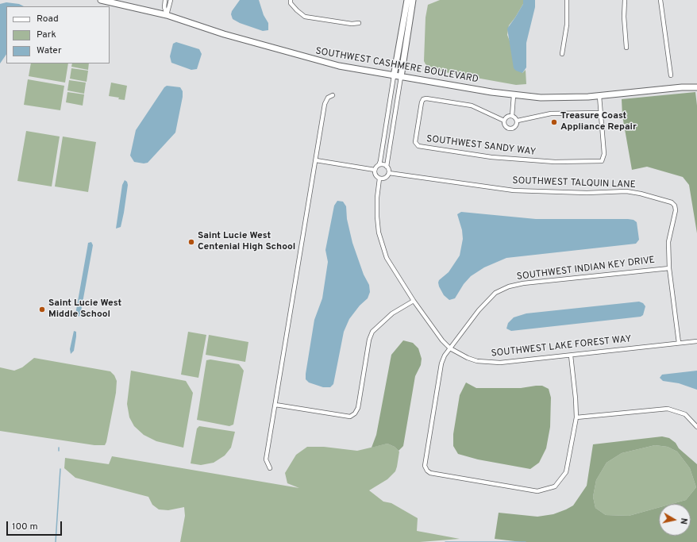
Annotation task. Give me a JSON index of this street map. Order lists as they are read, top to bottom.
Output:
{
  "streets": {
    "street": [
      "SOUTHWEST CASHMERE BOULEVARD",
      "SOUTHWEST SANDY WAY",
      "SOUTHWEST TALQUIN LANE",
      "SOUTHWEST INDIAN KEY DRIVE",
      "SOUTHWEST LAKE FOREST WAY"
    ]
  },
  "crossings": [
    ["SOUTHWEST CASHMERE BOULEVARD", "SOUTHWEST SANDY WAY"],
    ["SOUTHWEST TALQUIN LANE", "SOUTHWEST INDIAN KEY DRIVE"],
    ["SOUTHWEST TALQUIN LANE", "SOUTHWEST LAKE FOREST WAY"],
    ["SOUTHWEST INDIAN KEY DRIVE", "SOUTHWEST LAKE FOREST WAY"]
  ],
  "places": ["Treasure Coast Appliance Repair", "Saint Lucie West Centenial High School", "Saint Lucie West Middle School"],
  "legend": ["Road", "Park", "Water"],
  "scale_bar": "100 m",
  "north": "right"
}
